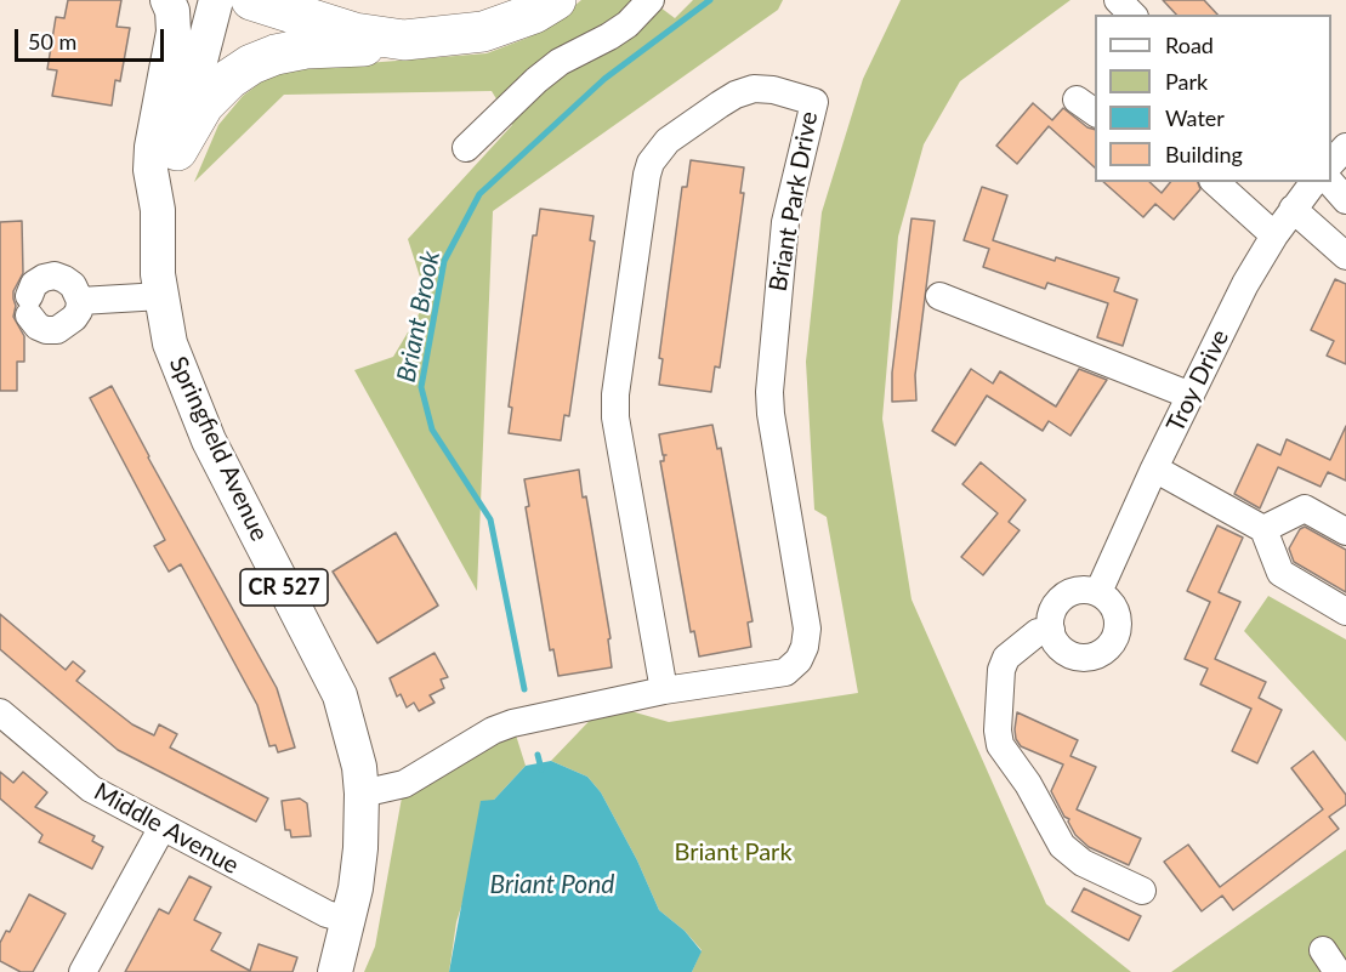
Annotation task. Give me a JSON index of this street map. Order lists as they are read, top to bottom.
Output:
{
  "streets": {
    "main road": ["Springfield Avenue", "CR 527"],
    "street": ["Briant Park Drive", "Troy Drive", "Middle Avenue"]
  },
  "crossings": [
    ["Briant Park Drive", "Springfield Avenue"],
    ["Springfield Avenue", "Middle Avenue"]
  ],
  "water": ["Briant Brook", "Briant Pond"],
  "parks": ["Briant Park"],
  "legend": [
    "Road",
    "Park",
    "Water",
    "Building"
  ],
  "scale_bar": "50 m"
}
